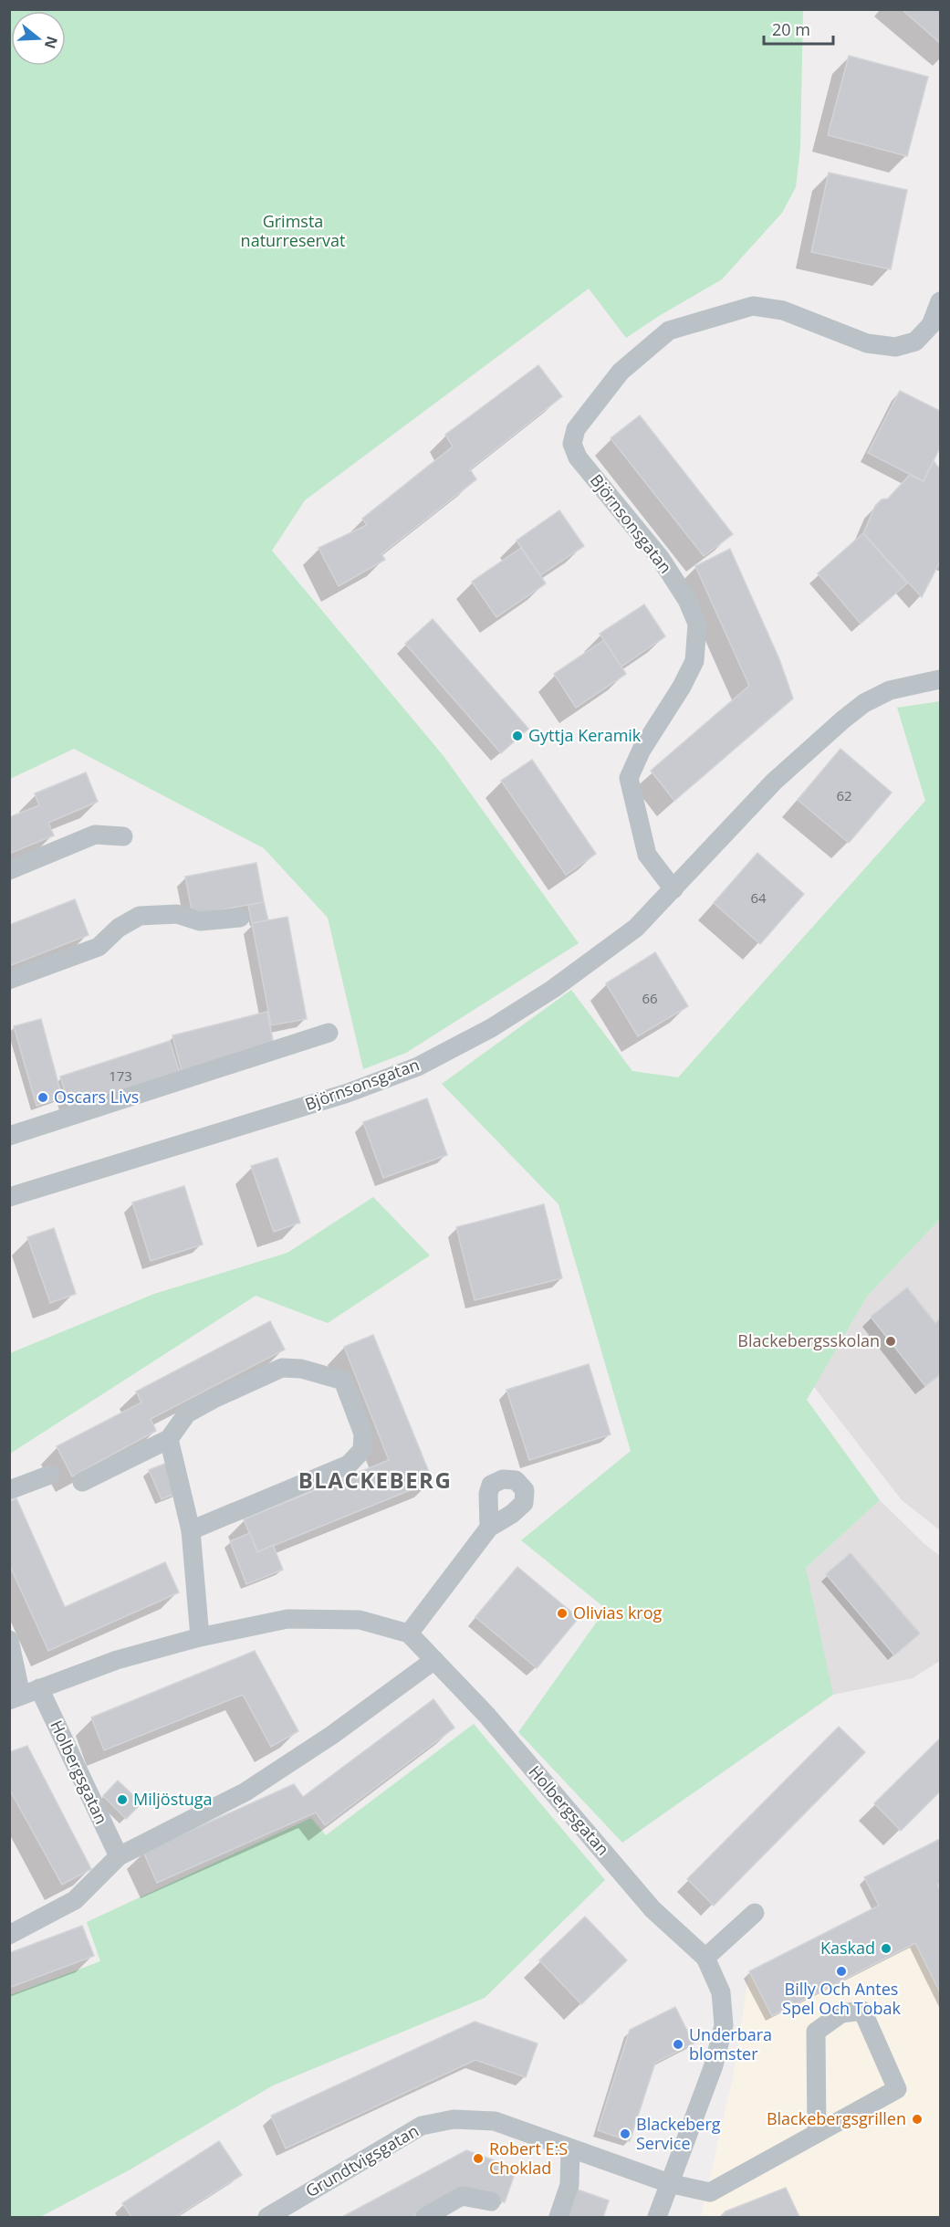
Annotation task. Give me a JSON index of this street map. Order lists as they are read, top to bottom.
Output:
{
  "streets": {
    "street": ["Björnsonsgatan", "Holbergsgatan", "Grundtvigsgatan"]
  },
  "crossings": [
    ["Holbergsgatan", "Grundtvigsgatan"]
  ],
  "districts": ["BLACKEBERG"],
  "parks": ["Grimsta naturreservat"],
  "places": [
    "Gyttja Keramik",
    "Oscars Livs",
    "Blackebergsskolan",
    "Olivias krog",
    "Miljöstuga",
    "Kaskad",
    "Billy Och Antes Spel Och Tobak",
    "Underbara blomster",
    "Blackebergsgrillen",
    "Blackeberg Service",
    "Robert E:S Choklad"
  ],
  "house_numbers": [
    "62",
    "64",
    "66",
    "173"
  ],
  "scale_bar": "20 m",
  "north": "right"
}
